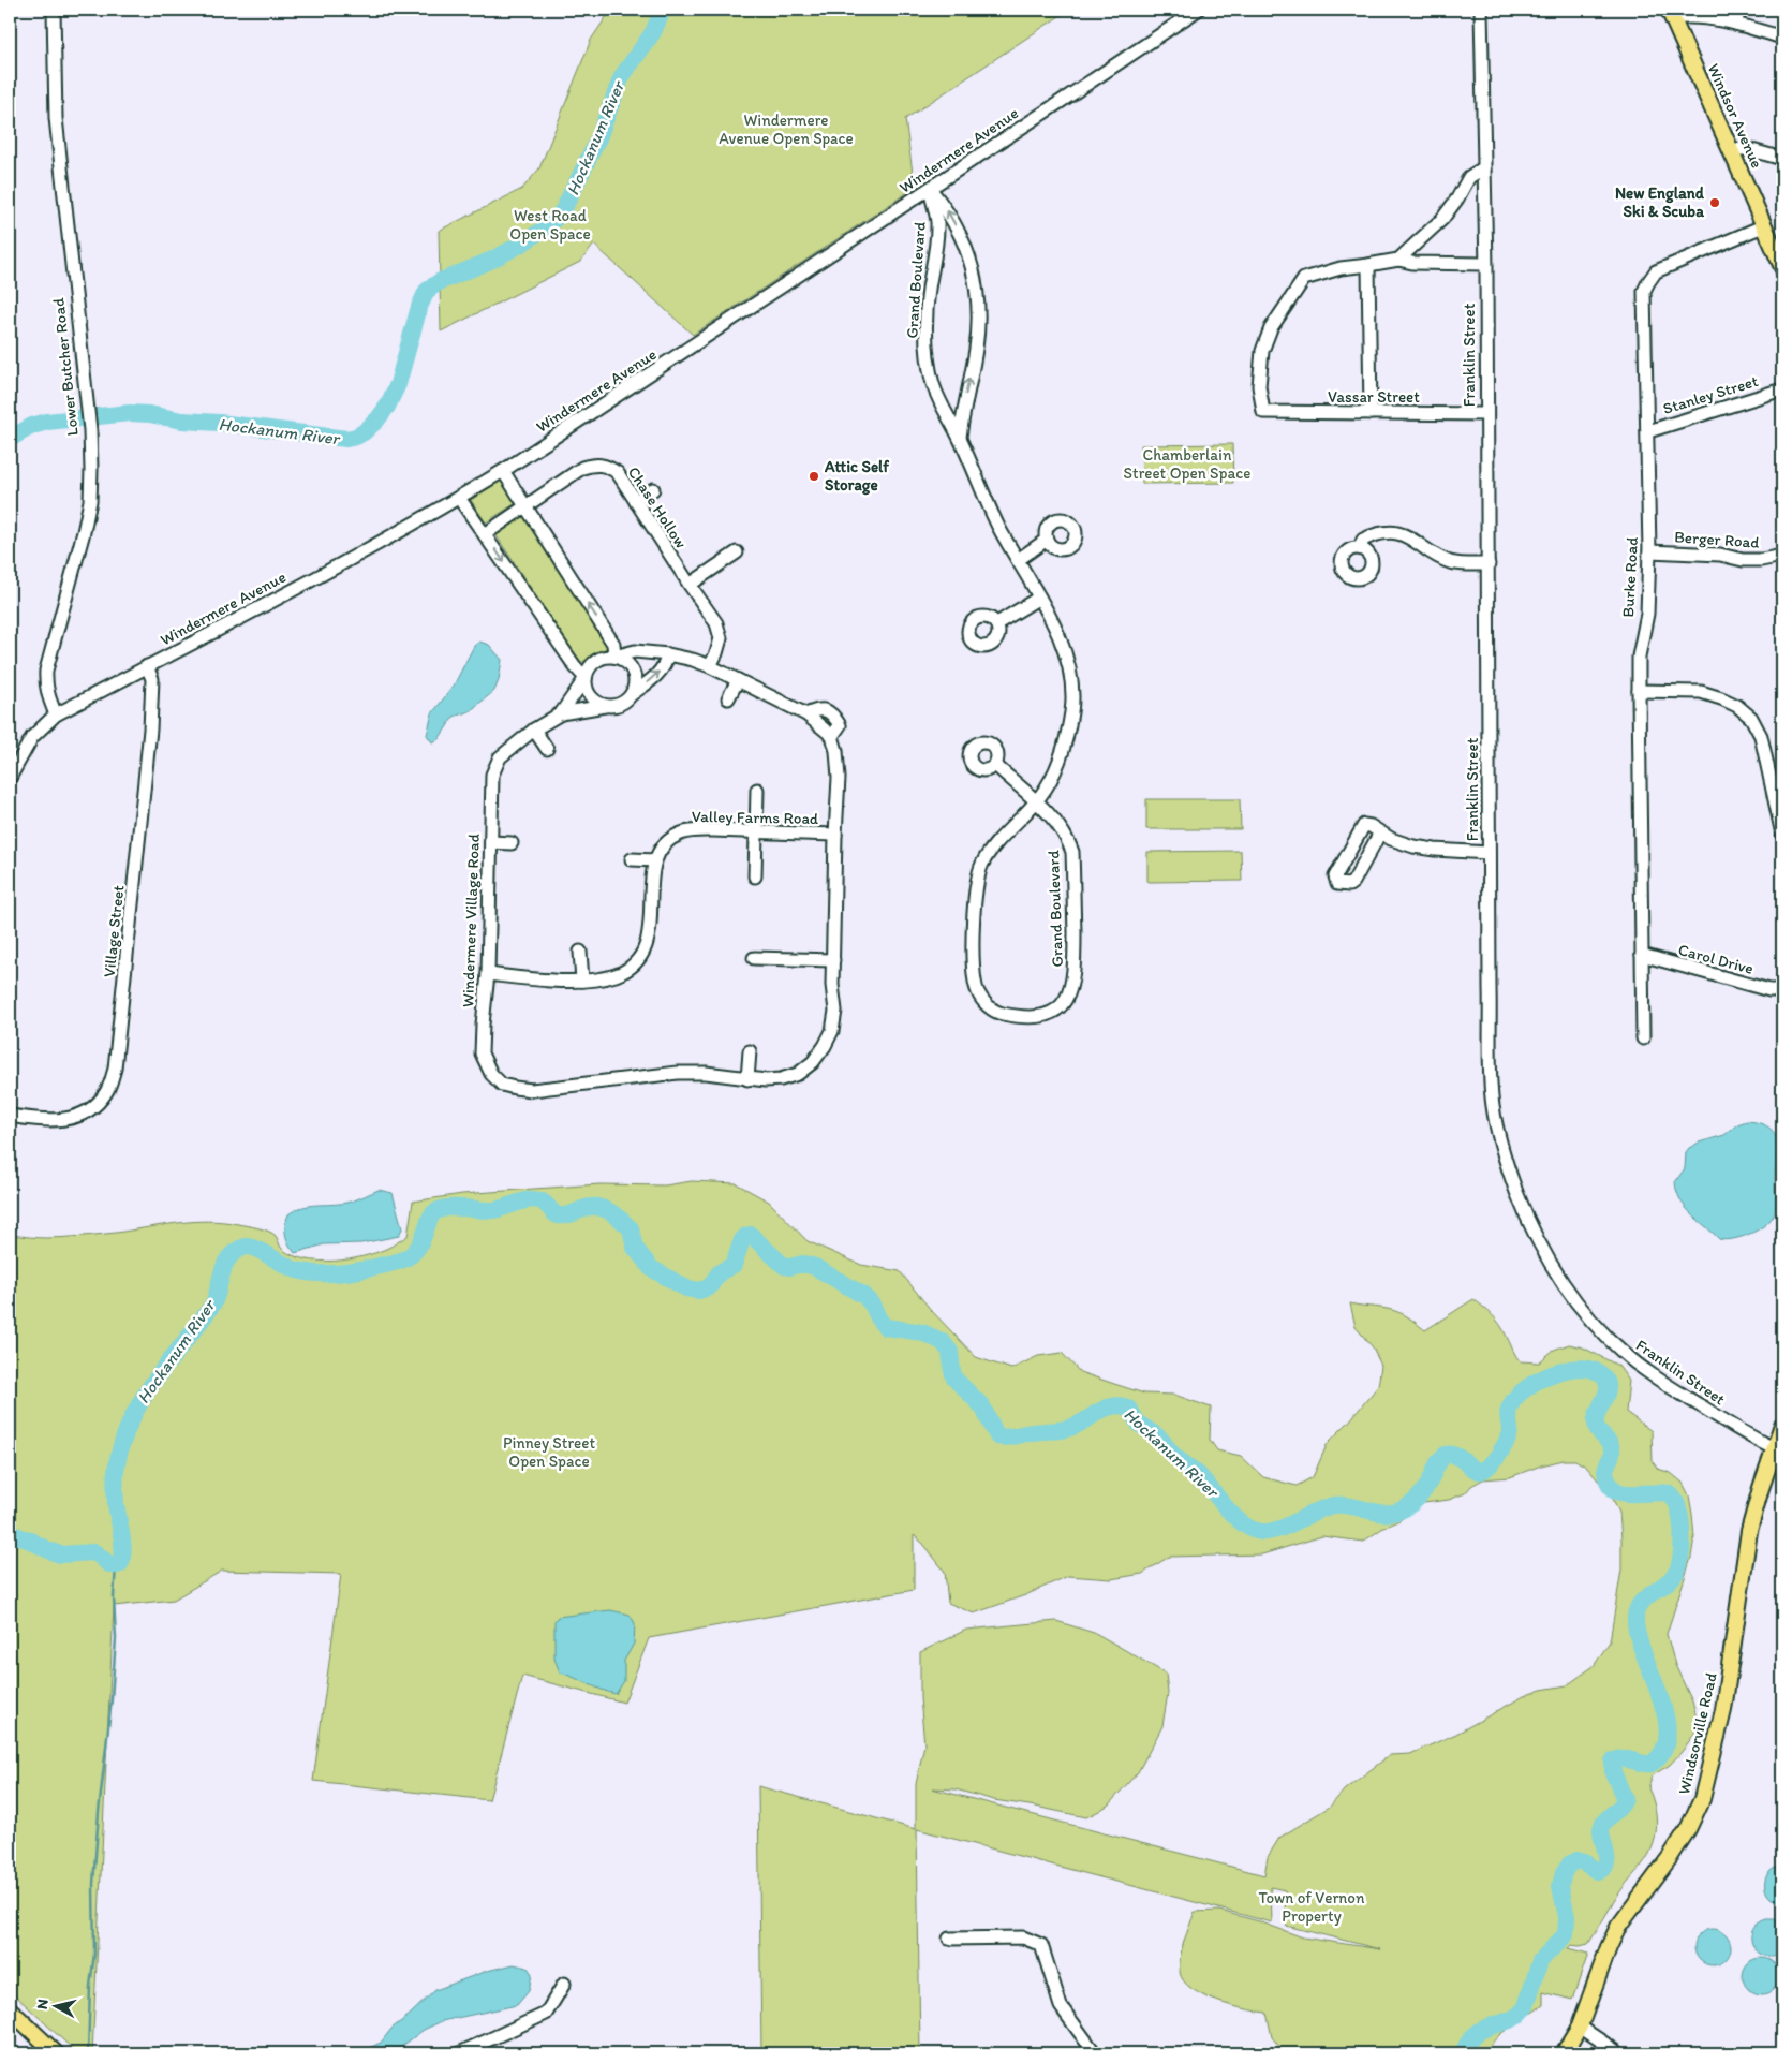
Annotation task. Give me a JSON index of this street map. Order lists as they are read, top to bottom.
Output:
{
  "streets": {
    "main road": ["Windsor Avenue", "Windsorville Road"],
    "street": [
      "Windermere Avenue",
      "Grand Boulevard",
      "Franklin Street",
      "Lower Butcher Road",
      "Stanley Street",
      "Vassar Street",
      "Chase Hollow",
      "Berger Road",
      "Burke Road",
      "Valley Farms Road",
      "Windermere Village Road",
      "Village Street",
      "Carol Drive"
    ]
  },
  "crossings": [
    ["Windsor Avenue", "Burke Road"],
    ["Windermere Avenue", "Grand Boulevard"],
    ["Windermere Avenue", "Lower Butcher Road"],
    ["Windermere Avenue", "Village Street"],
    ["Franklin Street", "Vassar Street"],
    ["Franklin Street", "Windsorville Road"],
    ["Stanley Street", "Burke Road"],
    ["Chase Hollow", "Windermere Village Road"],
    ["Berger Road", "Burke Road"],
    ["Burke Road", "Carol Drive"],
    ["Valley Farms Road", "Windermere Village Road"]
  ],
  "water": ["Hockanum River"],
  "parks": [
    "Windermere Avenue Open Space",
    "West Road Open Space",
    "Chamberlain Street Open Space",
    "Pinney Street Open Space",
    "Town of Vernon Property"
  ],
  "places": ["New England Ski & Scuba", "Attic Self Storage"],
  "north": "left"
}
